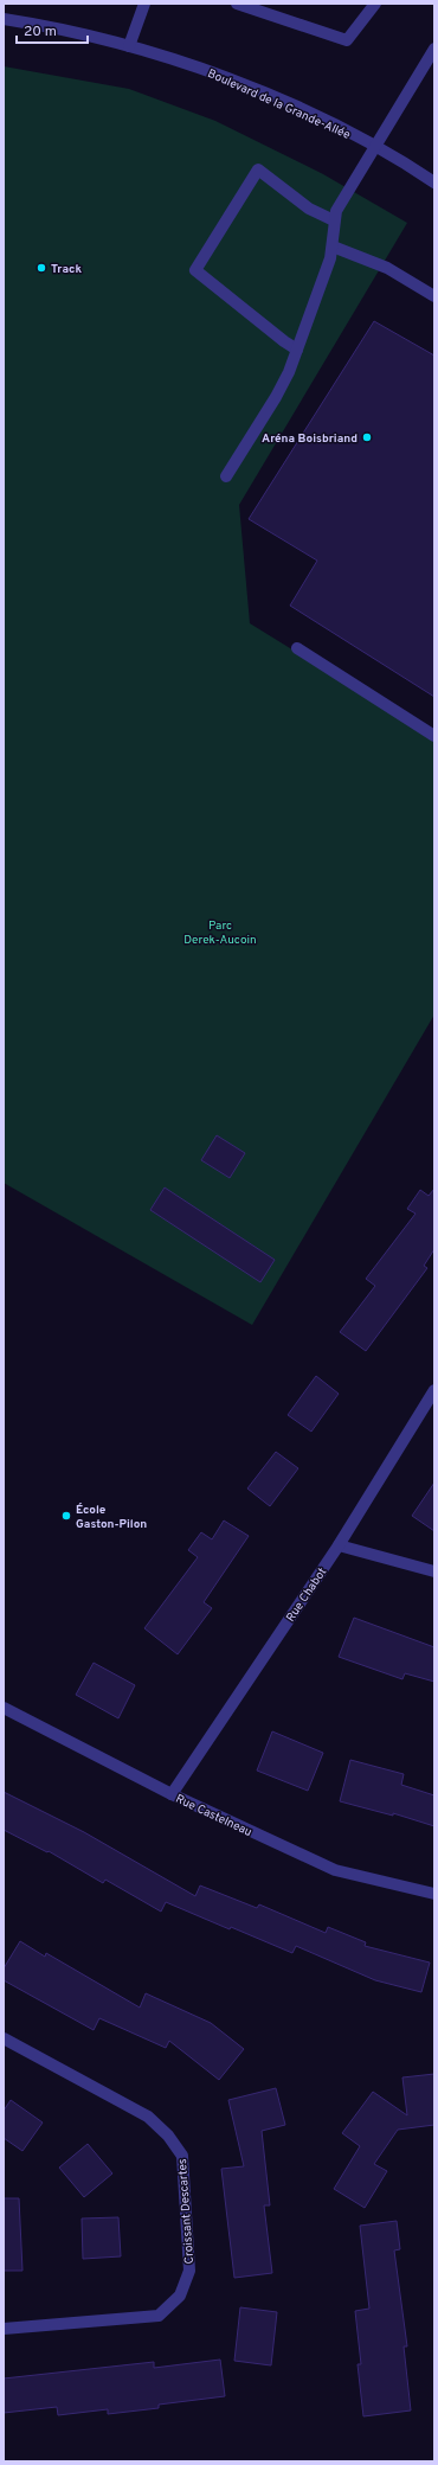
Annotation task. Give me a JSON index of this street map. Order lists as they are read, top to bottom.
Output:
{
  "streets": {
    "street": [
      "Boulevard de la Grande-Allée",
      "Rue Chabot",
      "Rue Castelneau",
      "Croissant Descartes"
    ]
  },
  "crossings": [
    ["Rue Chabot", "Rue Castelneau"]
  ],
  "parks": ["Parc Derek-Aucoin"],
  "places": ["Track", "Aréna Boisbriand", "École Gaston-Pilon"],
  "scale_bar": "20 m"
}
